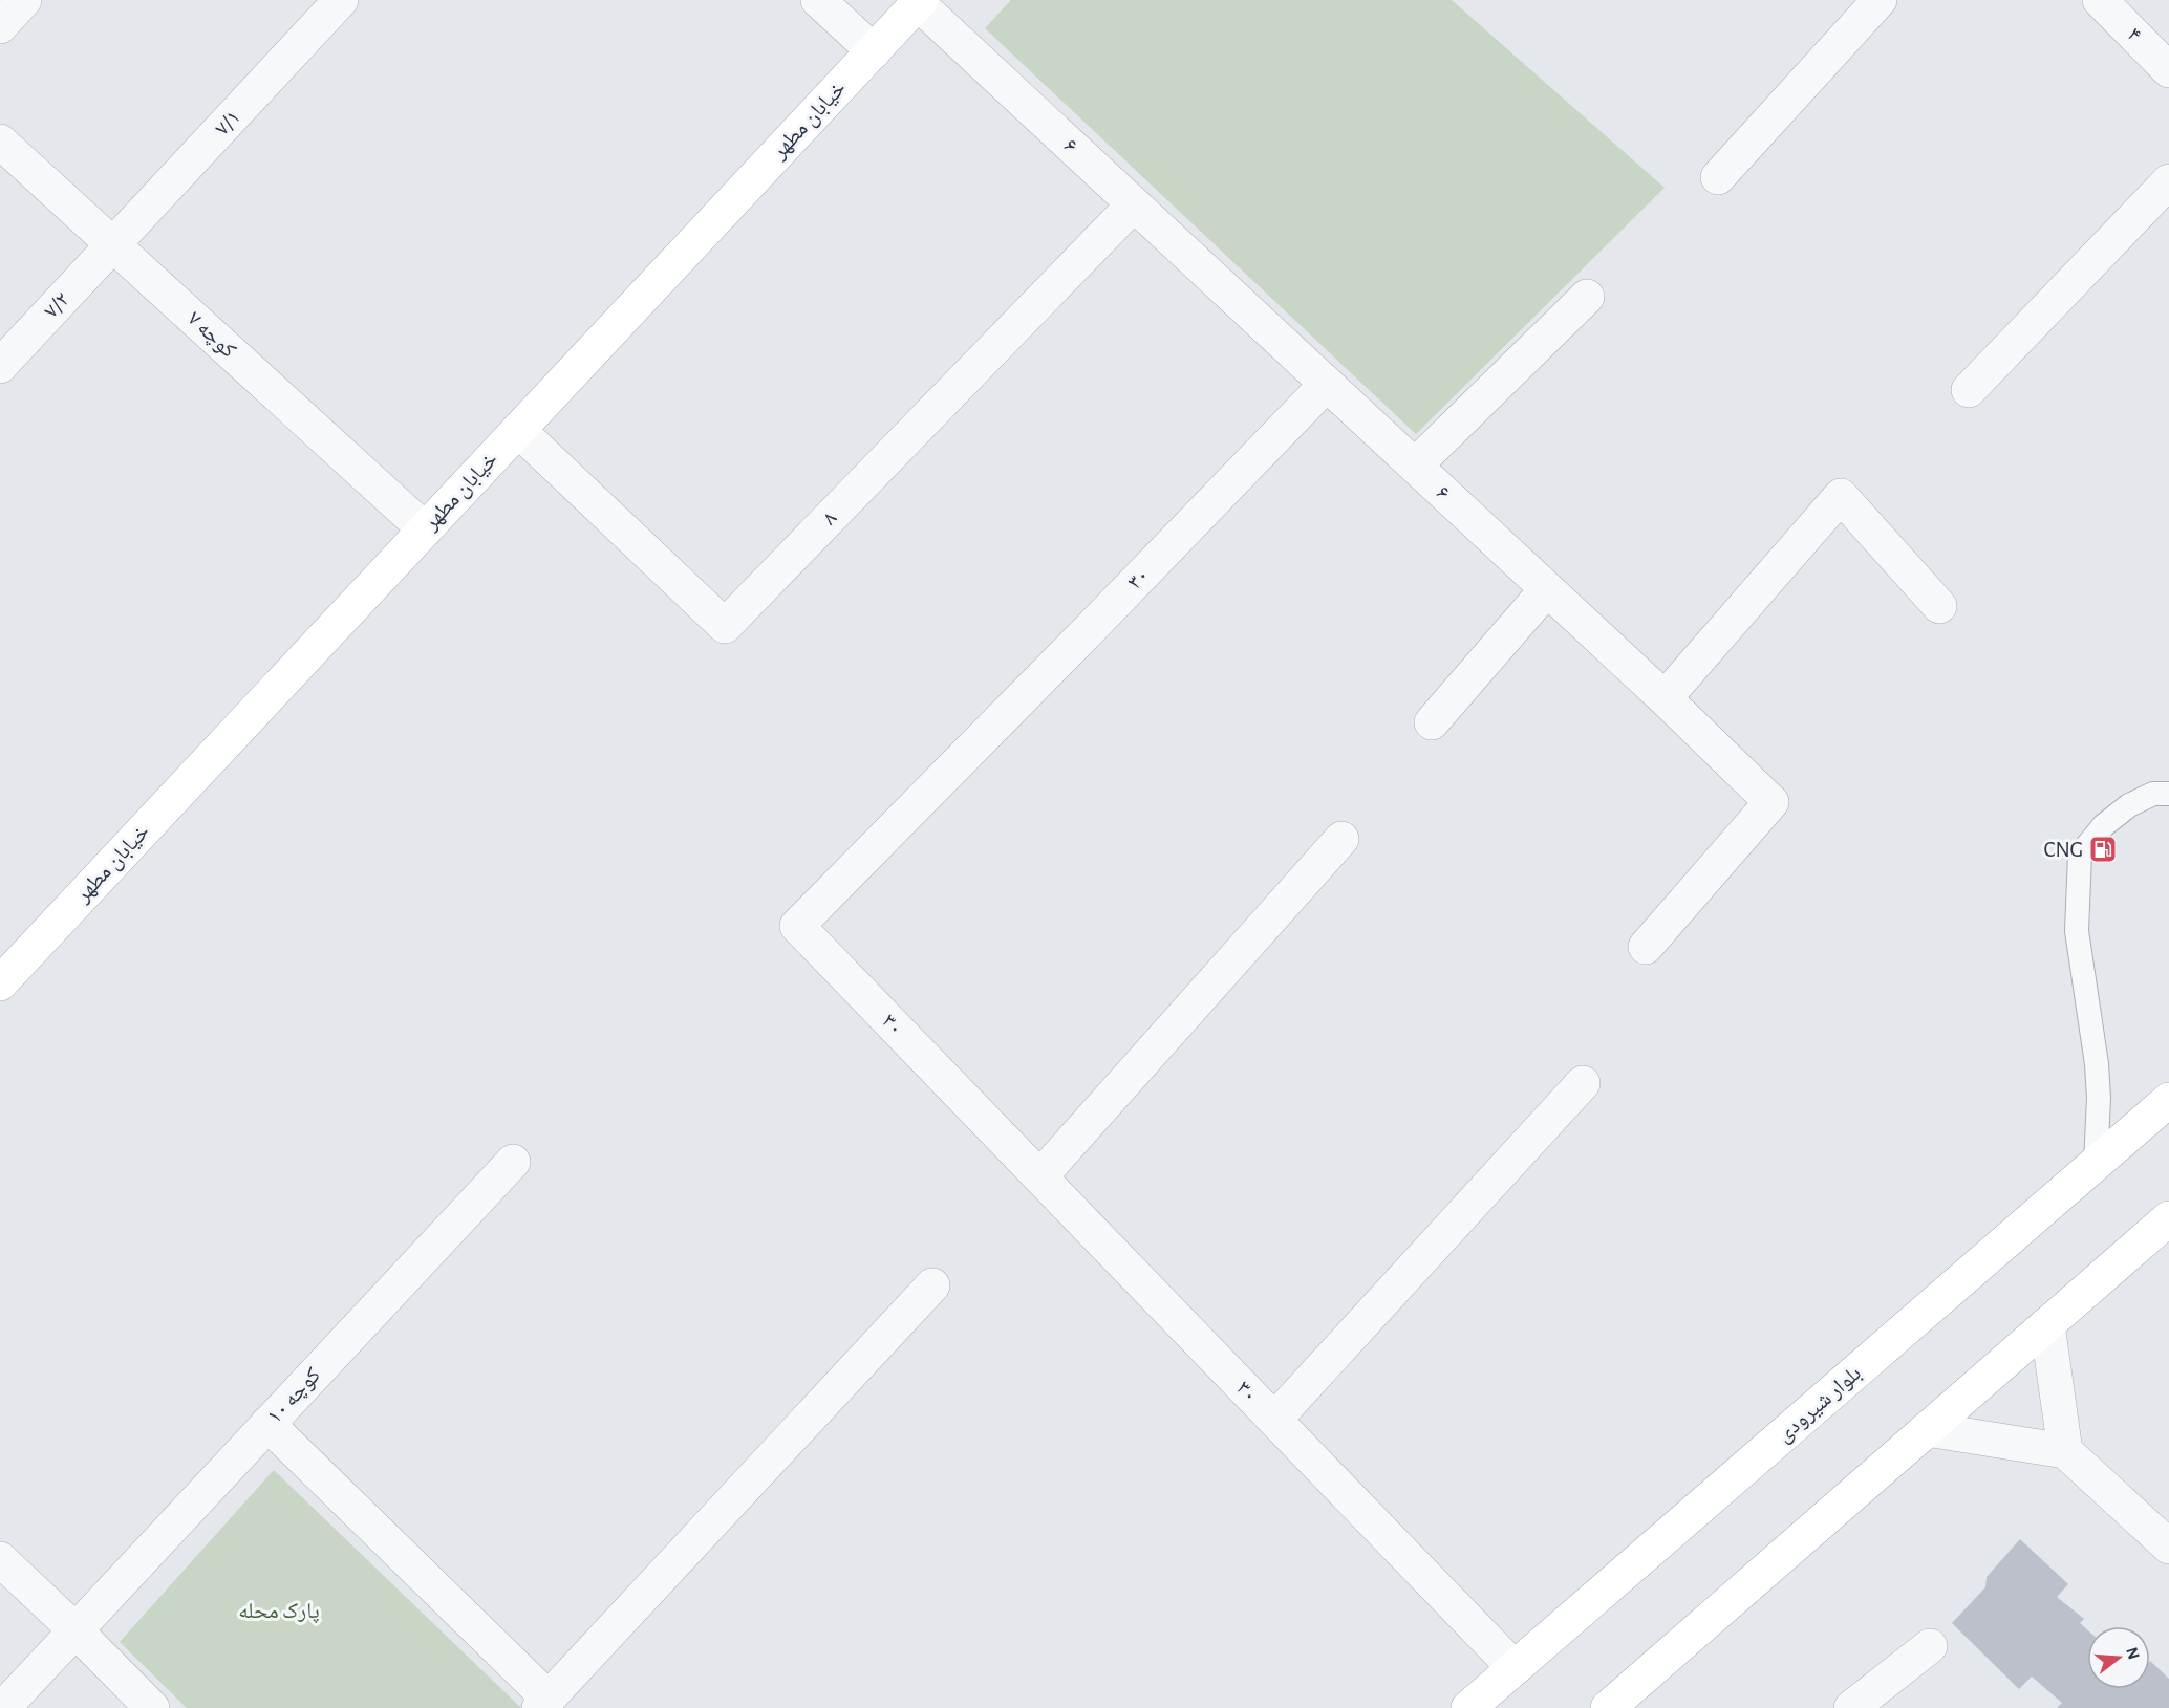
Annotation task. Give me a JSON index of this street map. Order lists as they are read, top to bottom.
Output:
{
  "streets": {
    "main road": ["خیابان مطهر", "بلوار شیرودی"],
    "street": [
      "۴",
      "۷/۱",
      "۶",
      "۷/۲",
      "کوچه ۷",
      "۸",
      "۳۰",
      "کوچه ۱۰"
    ]
  },
  "crossings": [
    ["خیابان مطهر", "۶"],
    ["خیابان مطهر", "کوچه ۷"],
    ["خیابان مطهر", "۸"],
    ["۷/۱", "۷/۲"],
    ["۷/۱", "کوچه ۷"],
    ["۶", "۸"],
    ["۶", "۳۰"],
    ["۷/۲", "کوچه ۷"],
    ["۳۰", "بلوار شیرودی"]
  ],
  "parks": ["پارک محله"],
  "places": {
    "fuel station": ["CNG"]
  },
  "north": "right"
}
